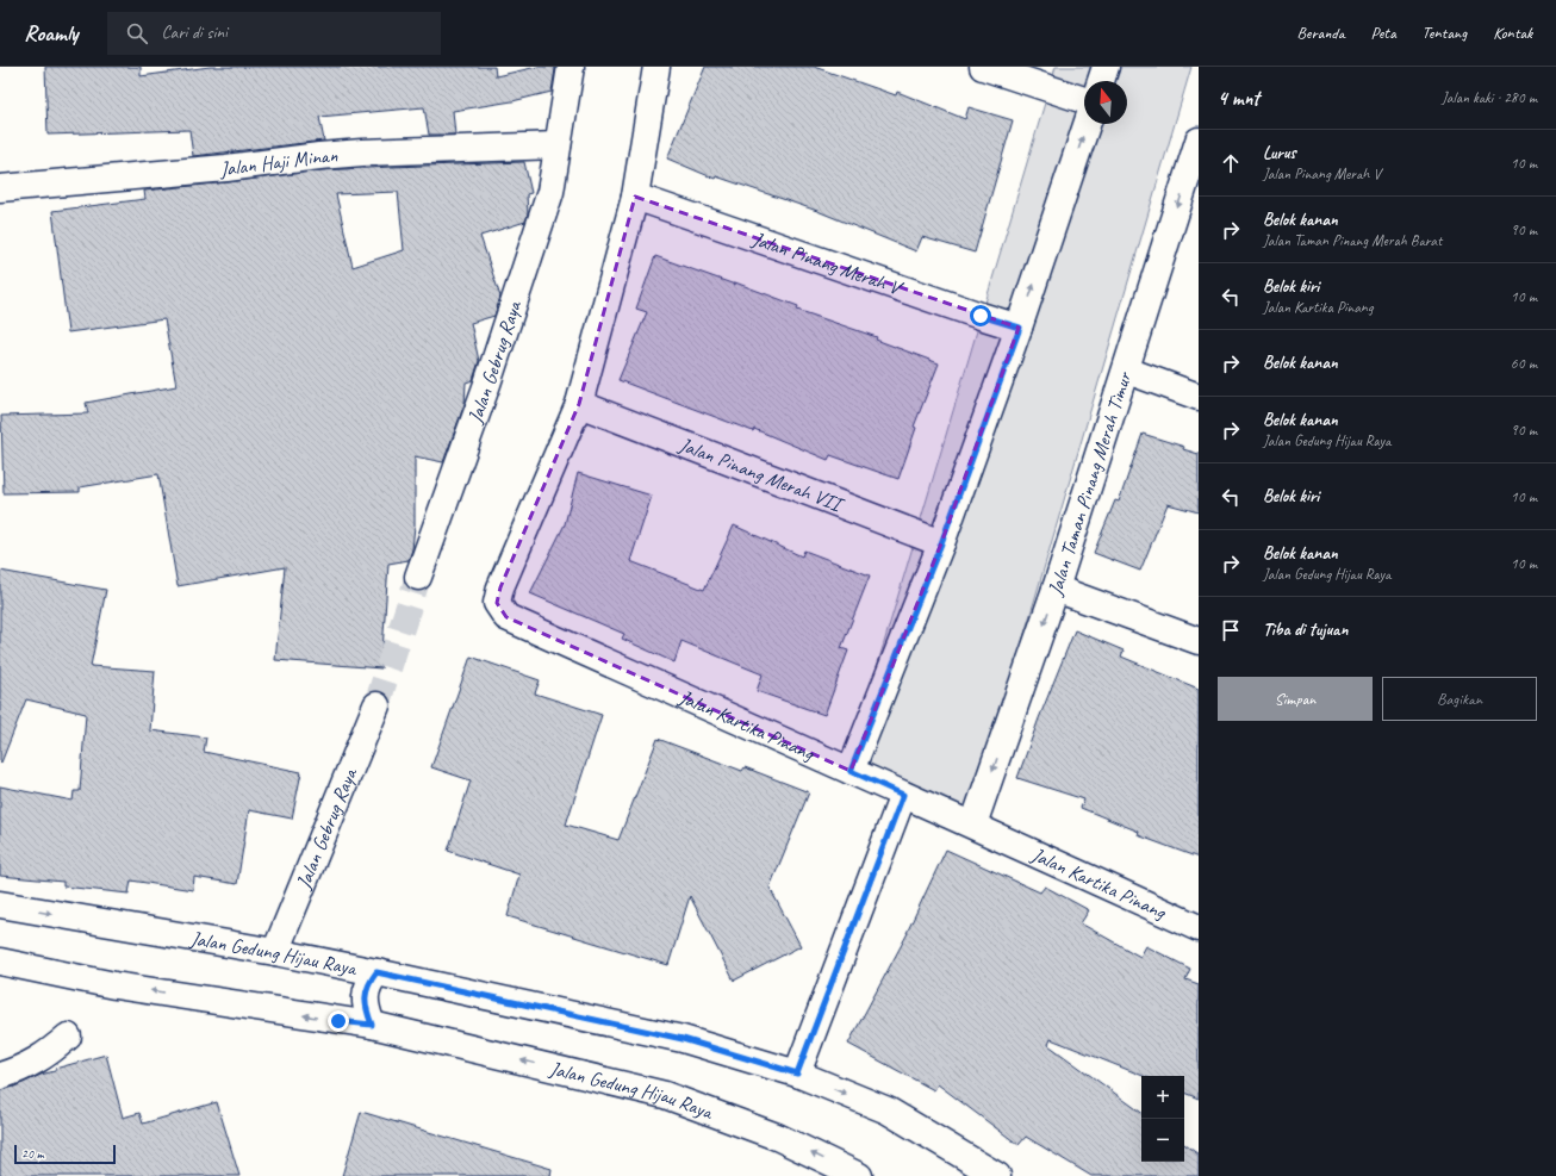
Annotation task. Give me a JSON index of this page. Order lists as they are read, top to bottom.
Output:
{
  "streets": {
    "street": [
      "Jalan Haji Minan",
      "Jalan Pinang Merah V",
      "Jalan Gebrug Raya",
      "Jalan Pinang Merah VII",
      "Jalan Taman Pinang Merah Timur",
      "Jalan Kartika Pinang",
      "Jalan Gedung Hijau Raya"
    ]
  },
  "crossings": [
    ["Jalan Haji Minan", "Jalan Gebrug Raya"],
    ["Jalan Gebrug Raya", "Jalan Gedung Hijau Raya"],
    ["Jalan Pinang Merah VII", "Jalan Kartika Pinang"],
    ["Jalan Taman Pinang Merah Timur", "Jalan Kartika Pinang"]
  ],
  "scale_bar": "20 m",
  "north": "top",
  "page": {
    "header": "Roamly",
    "search": "Cari di sini",
    "nav": [
      "Beranda",
      "Peta",
      "Tentang",
      "Kontak"
    ],
    "heading": ["4 mnt", "Jalan kaki · 280 m"],
    "list": [
      ["Lurus", "Jalan Pinang Merah V", "10 m"],
      ["Belok kanan", "Jalan Taman Pinang Merah Barat", "90 m"],
      ["Belok kiri", "Jalan Kartika Pinang", "10 m"],
      ["Belok kanan", "60 m"],
      ["Belok kanan", "Jalan Gedung Hijau Raya", "90 m"],
      ["Belok kiri", "10 m"],
      ["Belok kanan", "Jalan Gedung Hijau Raya", "10 m"],
      "Tiba di tujuan"
    ],
    "buttons": ["Simpan", "Bagikan"],
    "map_buttons": ["+", "−"],
    "scale": "20 m"
  }
}
